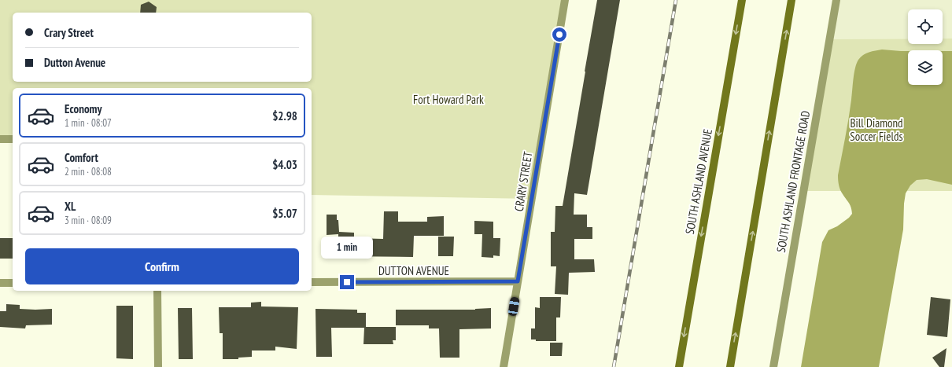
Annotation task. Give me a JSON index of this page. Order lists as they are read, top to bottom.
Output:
{
  "streets": {
    "main road": ["SOUTH ASHLAND AVENUE"],
    "street": ["CRARY STREET", "SOUTH ASHLAND FRONTAGE ROAD", "DUTTON AVENUE"]
  },
  "crossings": [
    ["CRARY STREET", "DUTTON AVENUE"]
  ],
  "parks": ["Fort Howard Park", "Bill Diamond Soccer Fields"],
  "page": {
    "banner": ["Crary Street", "Dutton Avenue"],
    "list": [
      {
        "name": "Economy",
        "note": "1 min · 08:07",
        "value": "$2.98"
      },
      {
        "name": "Comfort",
        "note": "2 min · 08:08",
        "value": "$4.03"
      },
      {
        "name": "XL",
        "note": "3 min · 08:09",
        "value": "$5.07"
      }
    ],
    "bubble": "1 min",
    "buttons": "Confirm"
  }
}
